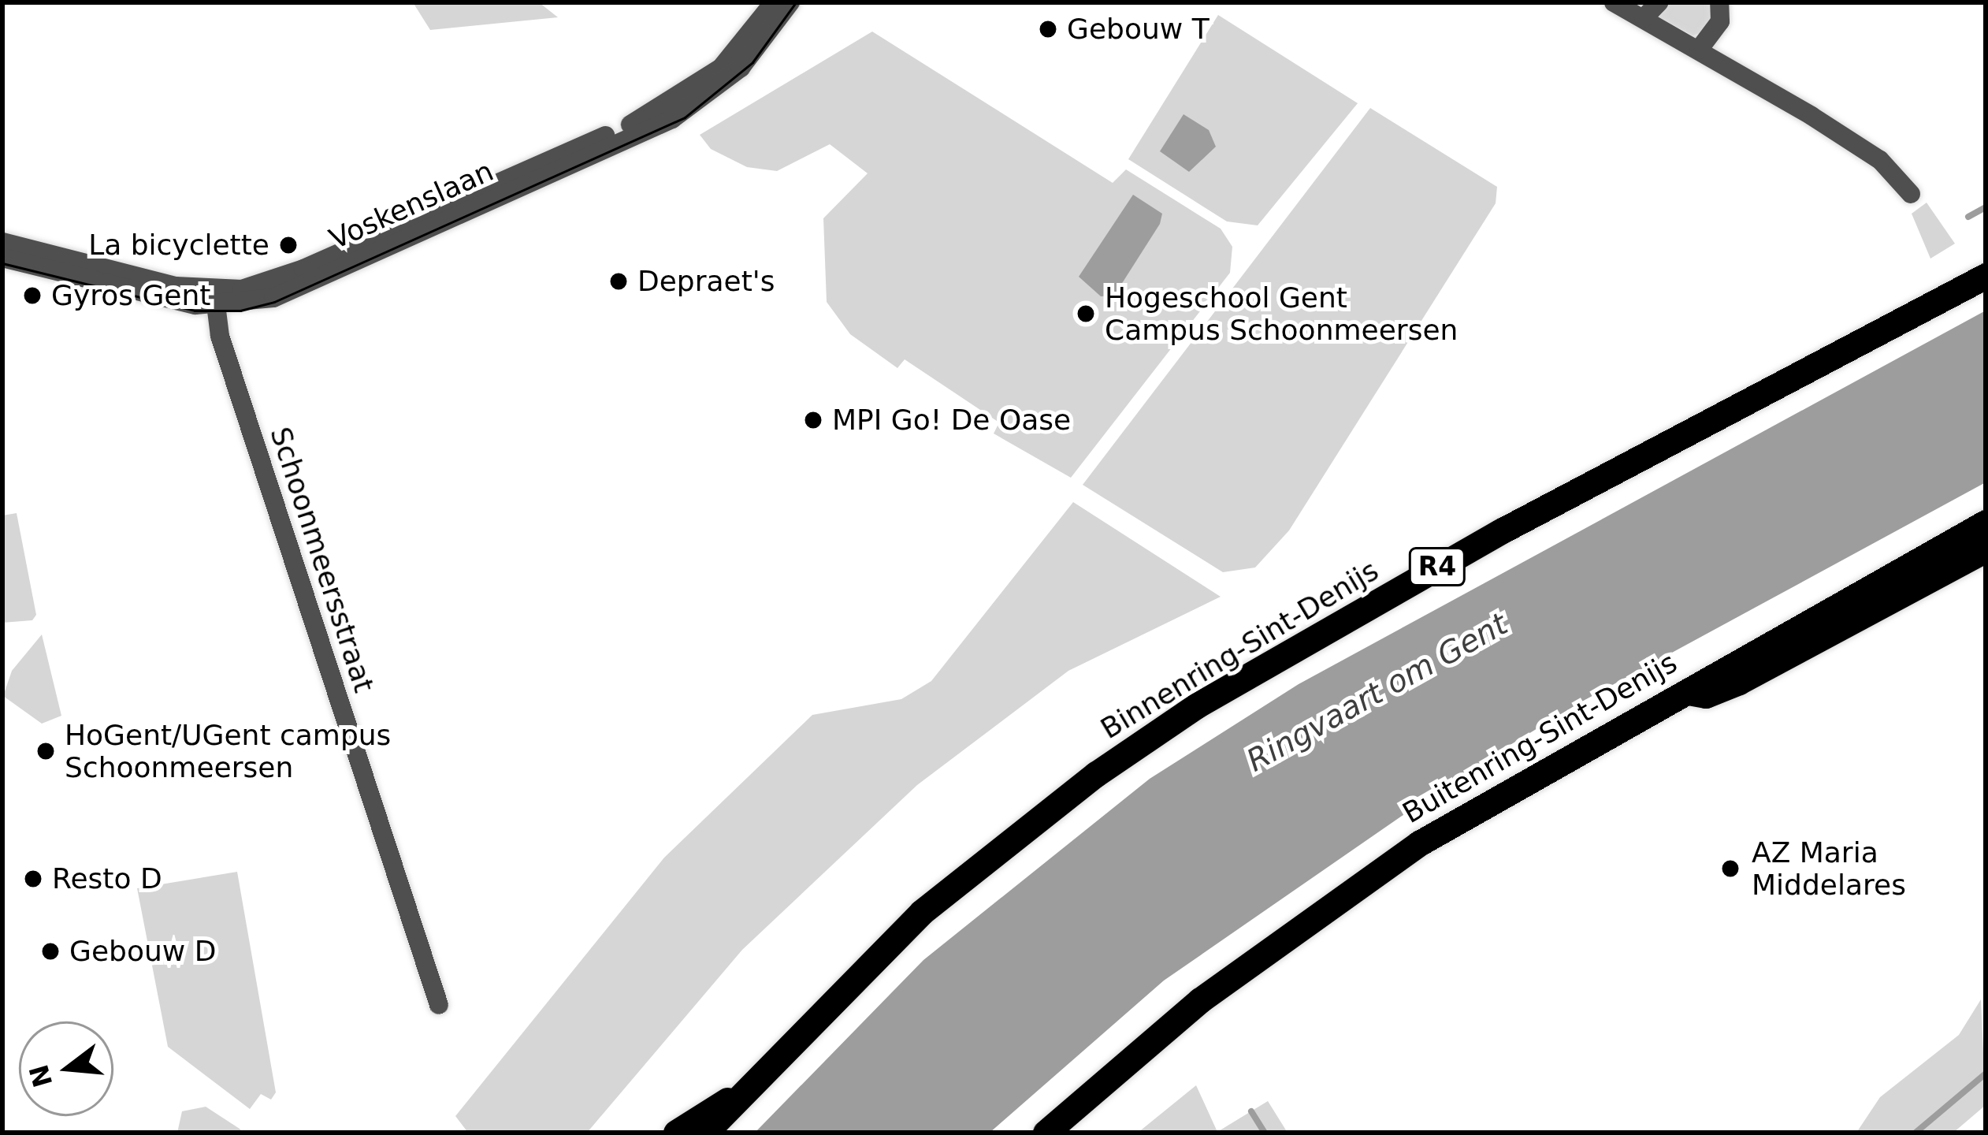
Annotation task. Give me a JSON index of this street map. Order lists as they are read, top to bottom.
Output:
{
  "streets": {
    "highway": ["R4", "Binnenring-Sint-Denijs", "Buitenring-Sint-Denijs"],
    "street": ["Voskenslaan", "Schoonmeersstraat"]
  },
  "crossings": [
    ["Voskenslaan", "Schoonmeersstraat"]
  ],
  "water": ["Ringvaart om Gent"],
  "places": [
    "Gebouw T",
    "La bicyclette",
    "Depraet's",
    "Gyros Gent",
    "Hogeschool Gent Campus Schoonmeersen",
    "MPI Go! De Oase",
    "HoGent/UGent campus Schoonmeersen",
    "AZ Maria Middelares",
    "Resto D",
    "Gebouw D"
  ],
  "north": "left"
}
